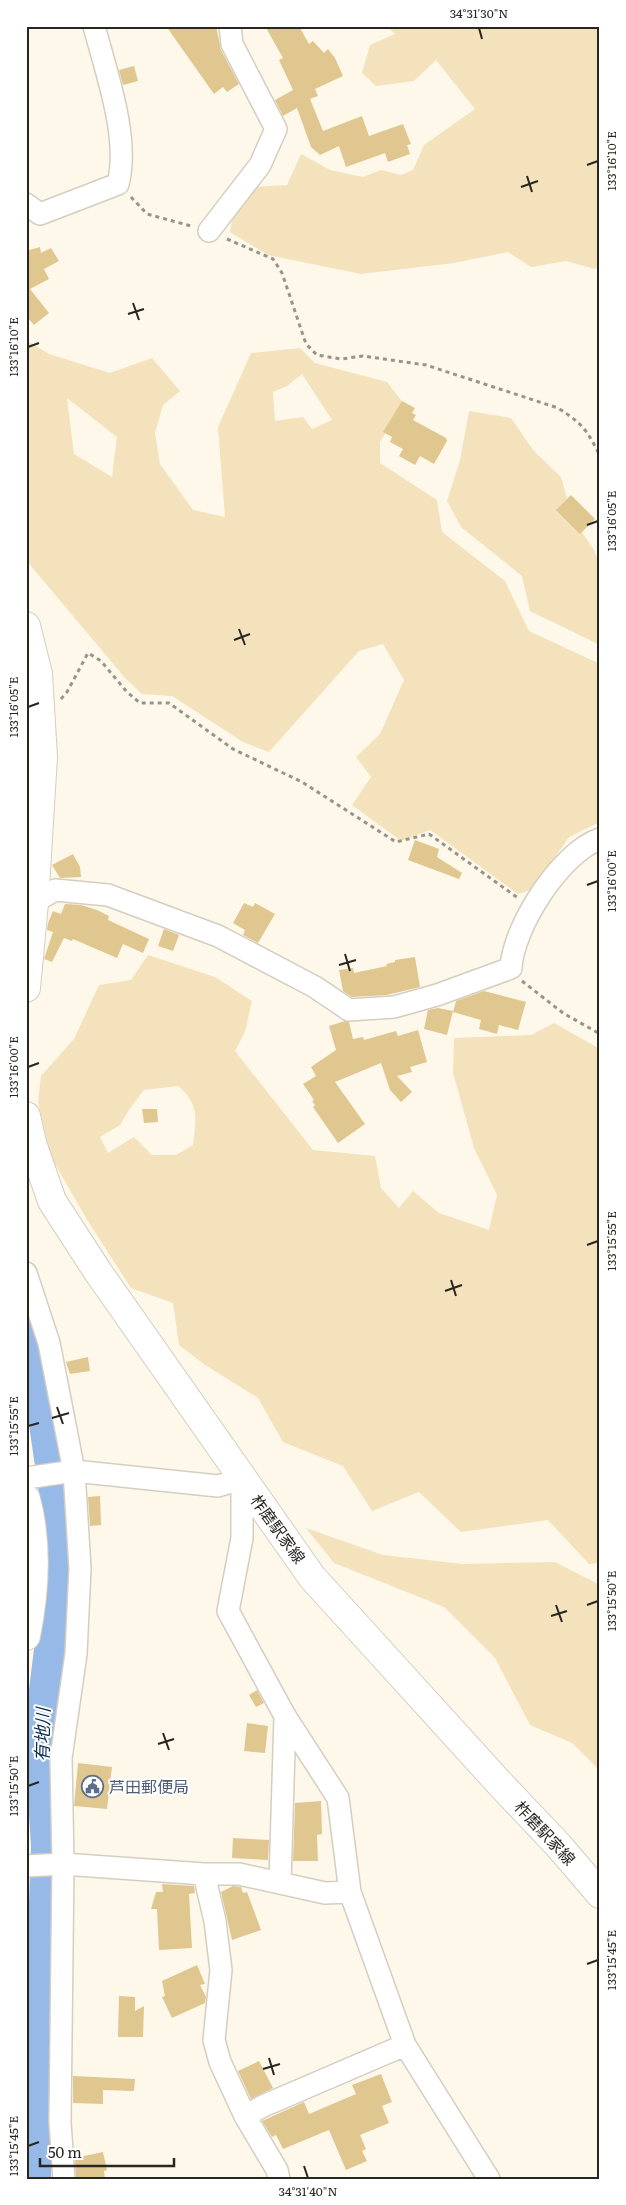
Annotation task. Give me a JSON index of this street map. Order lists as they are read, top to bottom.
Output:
{
  "streets": {
    "main road": ["柞磨駅家線"]
  },
  "water": ["有地川"],
  "places": {
    "public building": ["芦田郵便局"]
  },
  "scale_bar": "50 m",
  "coordinates": [
    "34°31'30\"N",
    "133°16'10\"E",
    "133°16'05\"E",
    "133°16'00\"E",
    "133°15'55\"E",
    "133°15'50\"E",
    "133°15'45\"E",
    "34°31'40\"N"
  ]
}
